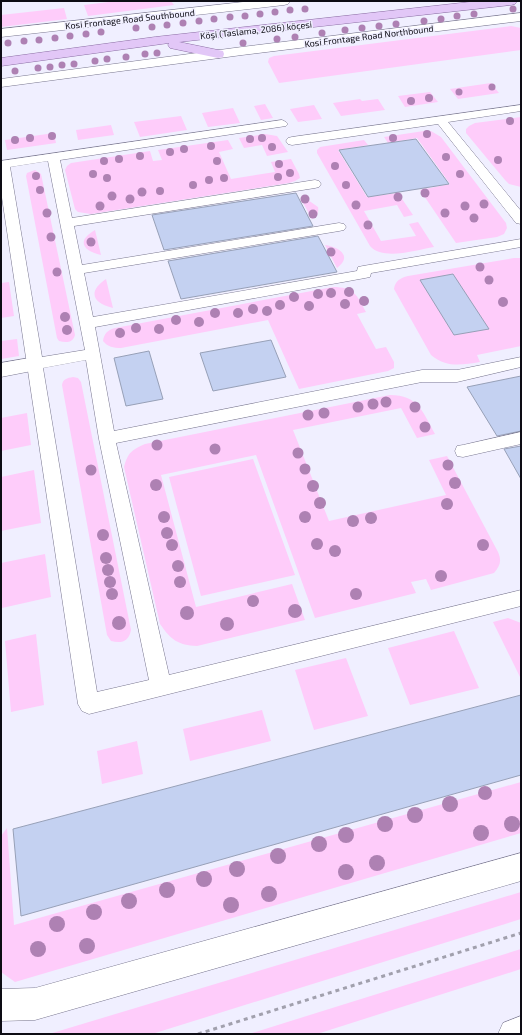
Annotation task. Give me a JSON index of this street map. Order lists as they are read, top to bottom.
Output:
{
  "streets": {
    "main road": ["Köşi (Taslama, 2086) köçesi"],
    "street": ["Kosi Frontage Road Southbound", "Kosi Frontage Road Northbound"]
  }
}
